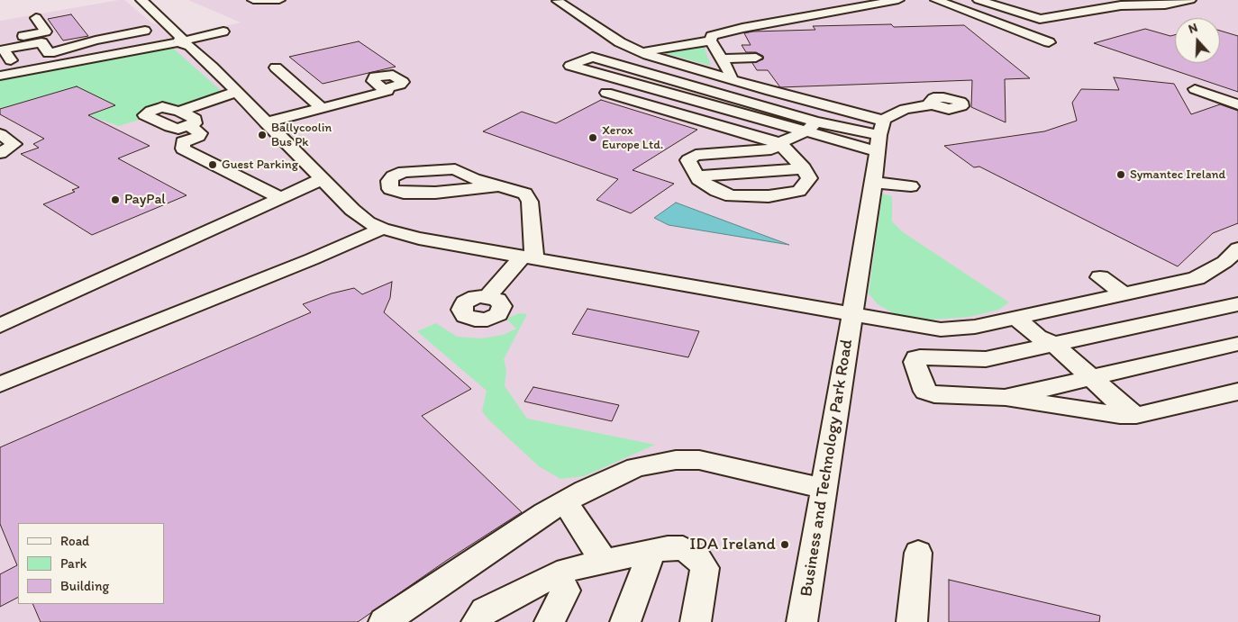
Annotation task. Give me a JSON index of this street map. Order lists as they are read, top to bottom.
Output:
{
  "streets": {
    "street": ["Business and Technology Park Road"]
  },
  "places": [
    "Ballycoolin Bus Pk",
    "Xerox Europe Ltd.",
    "Guest Parking",
    "Symantec Ireland",
    "PayPal",
    "IDA Ireland"
  ],
  "legend": ["Road", "Park", "Building"],
  "north": "top"
}
